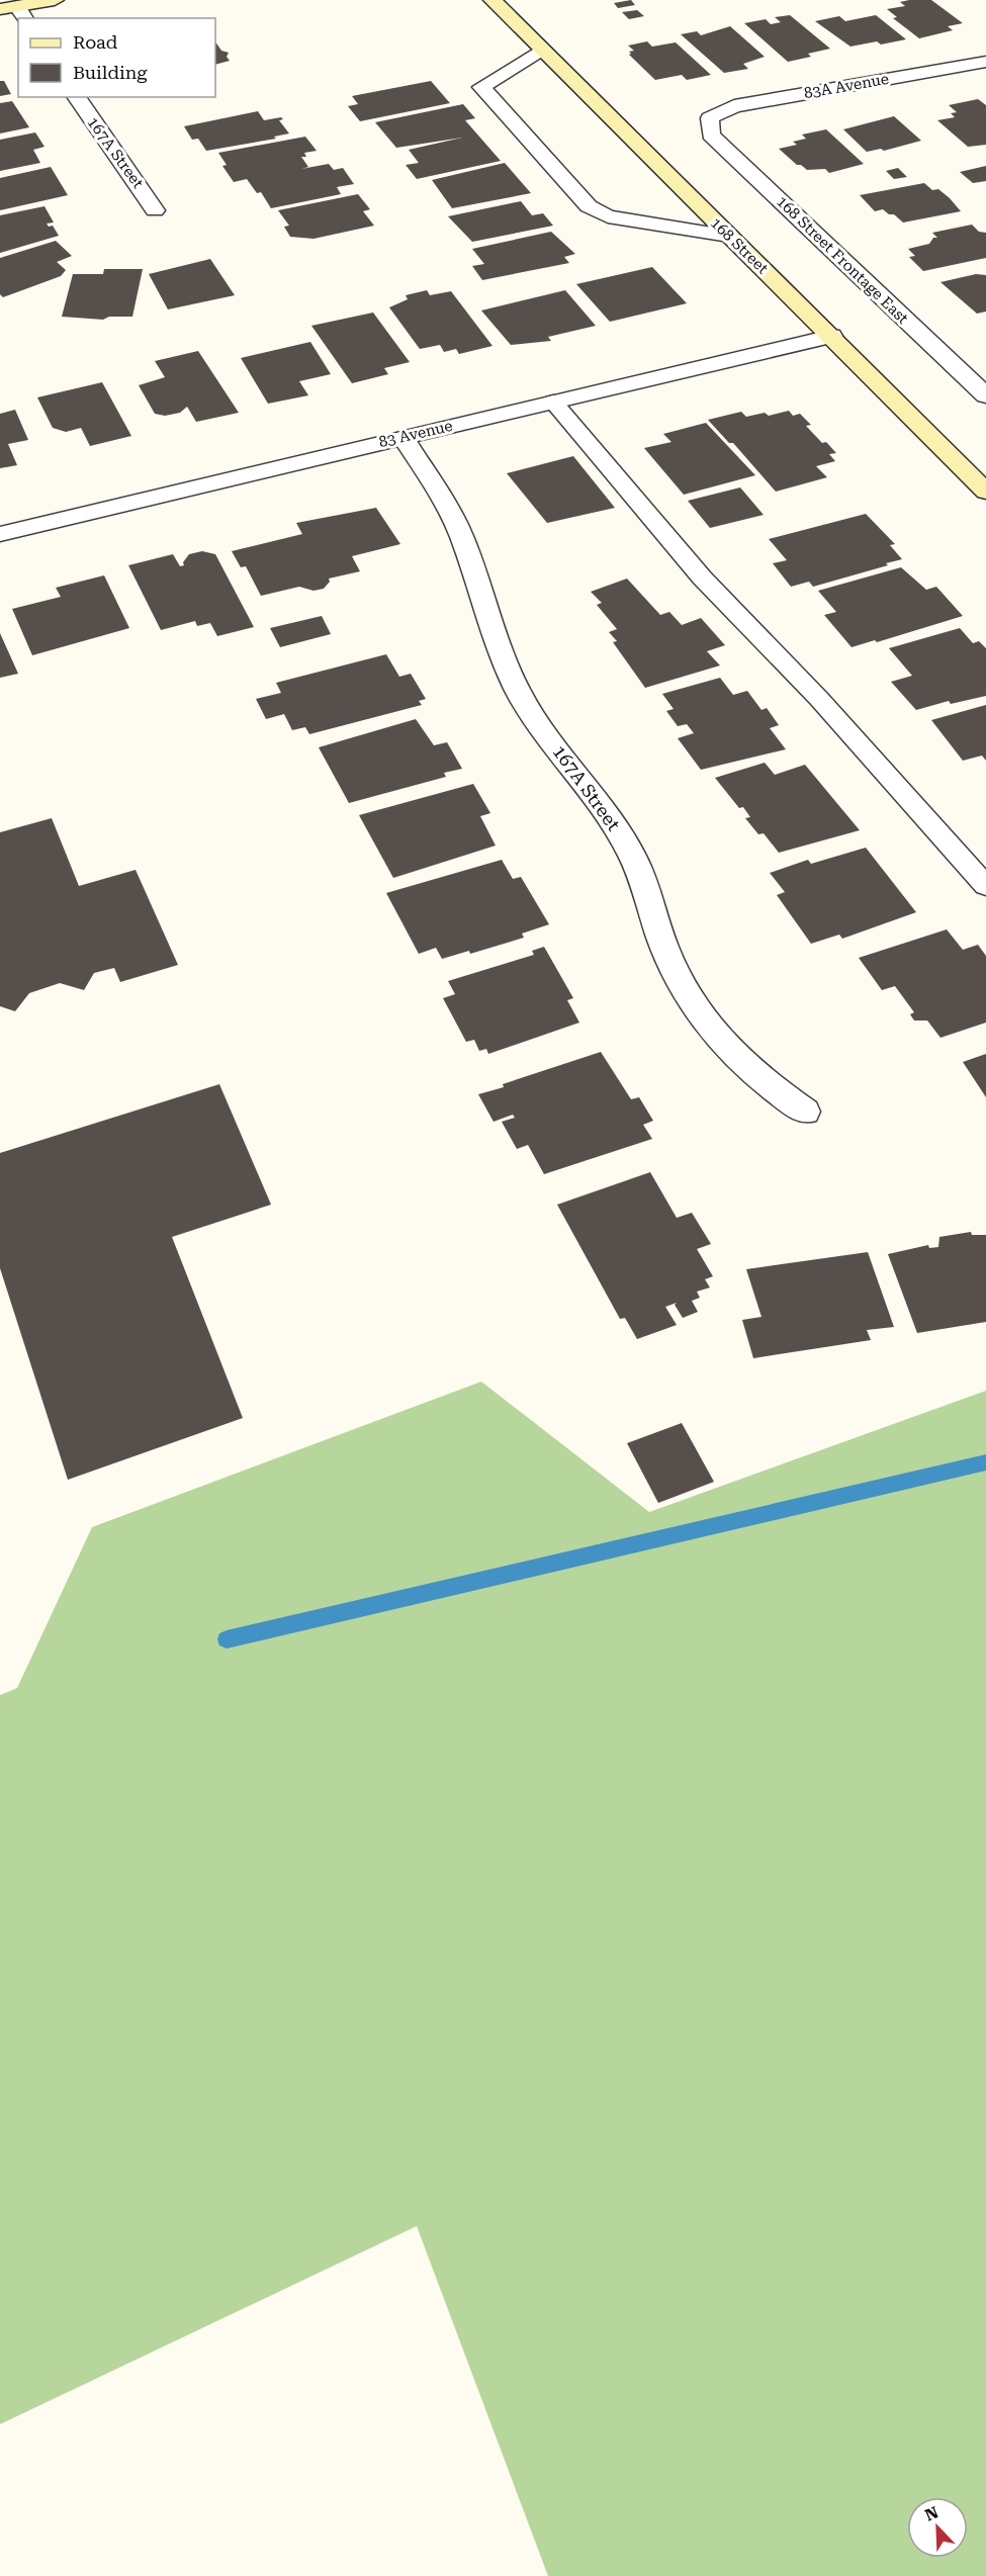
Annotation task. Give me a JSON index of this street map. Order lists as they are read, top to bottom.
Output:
{
  "streets": {
    "main road": ["168 Street"],
    "street": [
      "83A Avenue",
      "167A Street",
      "168 Street Frontage East",
      "83 Avenue"
    ]
  },
  "crossings": [
    ["83A Avenue", "168 Street Frontage East"],
    ["167A Street", "83 Avenue"],
    ["168 Street", "83 Avenue"]
  ],
  "legend": ["Road", "Building"],
  "north": "top left"
}
